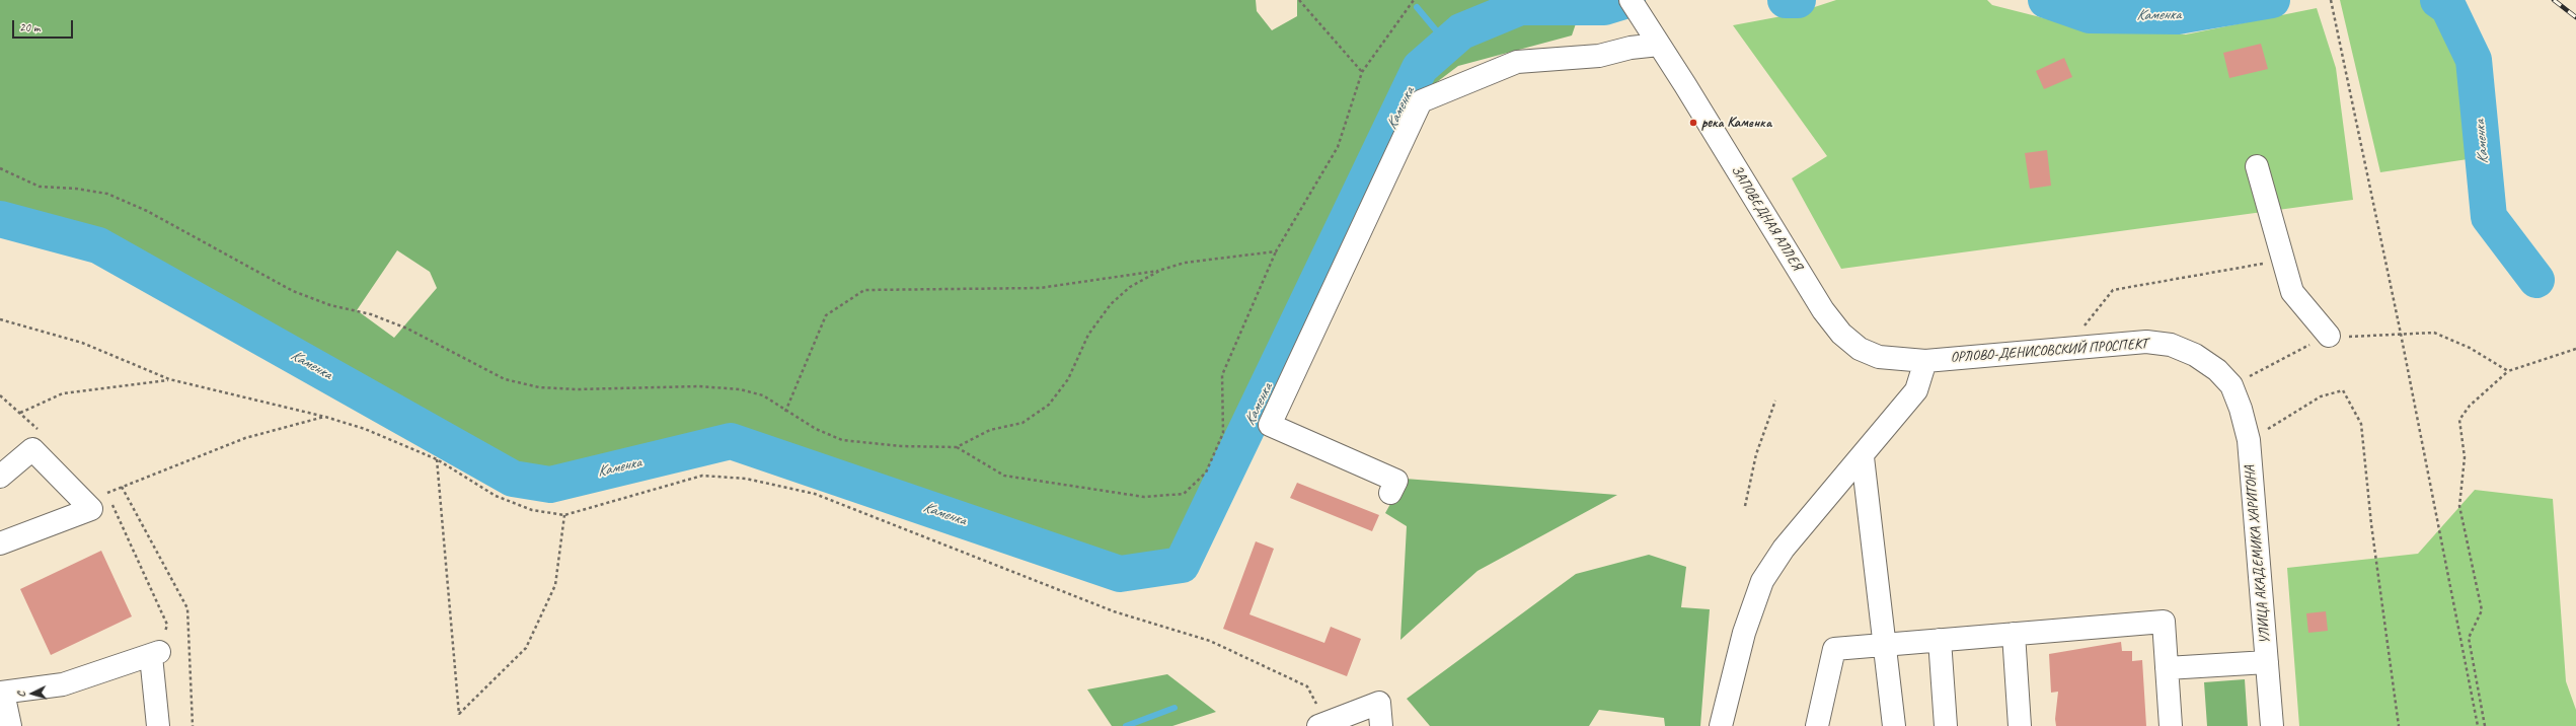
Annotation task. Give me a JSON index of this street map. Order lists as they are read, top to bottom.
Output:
{
  "streets": {
    "street": ["ЗАПОВЕДНАЯ АЛЛЕЯ", "ОРЛОВО-ДЕНИСОВСКИЙ ПРОСПЕКТ", "УЛИЦА АКАДЕМИКА ХАРИТОНА"]
  },
  "crossings": [
    ["ЗАПОВЕДНАЯ АЛЛЕЯ", "ОРЛОВО-ДЕНИСОВСКИЙ ПРОСПЕКТ"],
    ["ОРЛОВО-ДЕНИСОВСКИЙ ПРОСПЕКТ", "УЛИЦА АКАДЕМИКА ХАРИТОНА"]
  ],
  "water": ["Каменка"],
  "places": ["река Каменка"],
  "scale_bar": "20 m",
  "north": "left"
}
